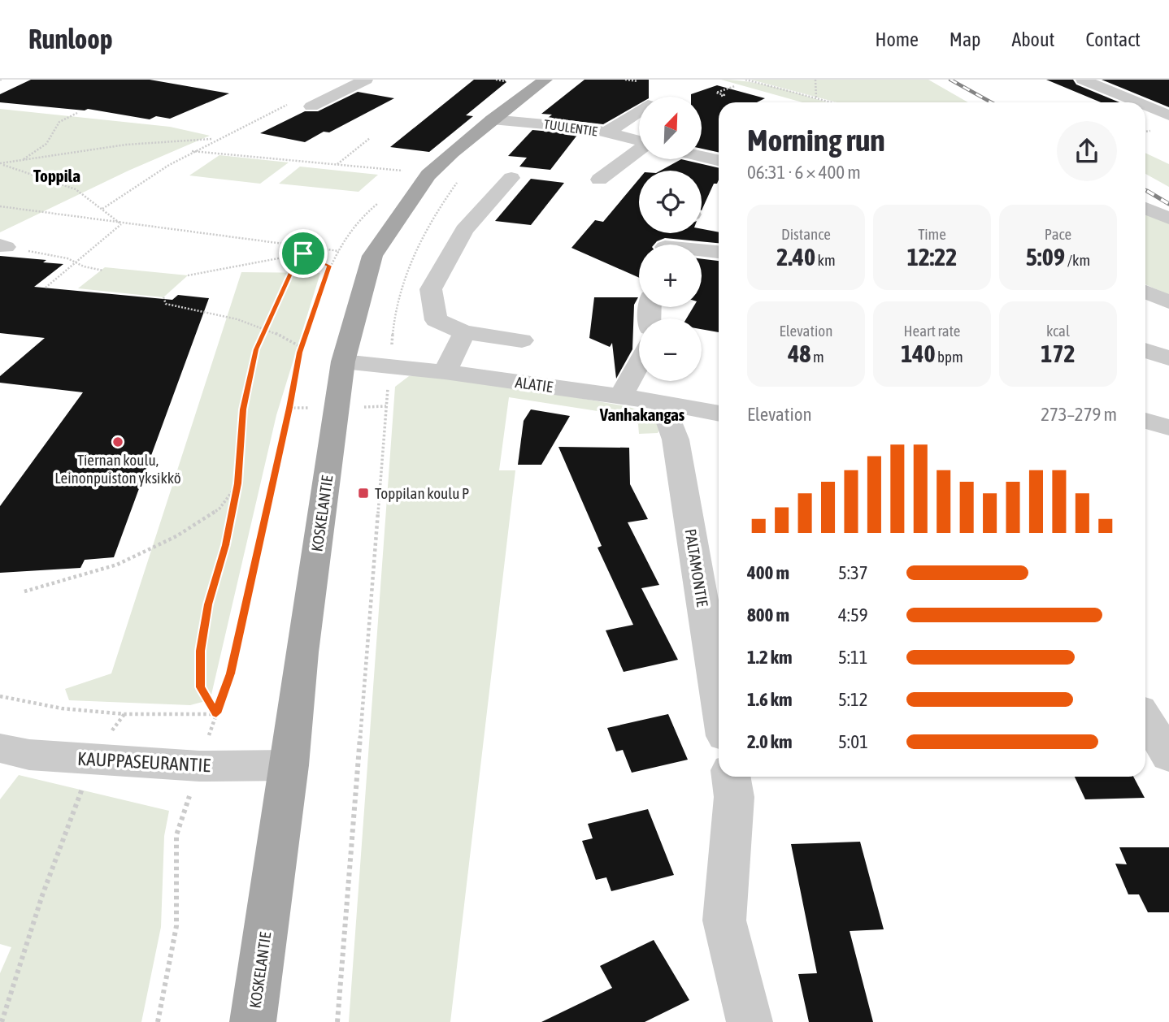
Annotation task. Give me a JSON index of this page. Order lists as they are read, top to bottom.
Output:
{
  "streets": {
    "main road": ["KOSKELANTIE"],
    "street": [
      "TUULENTIE",
      "ALATIE",
      "PALTAMONTIE",
      "KAUPPASEURANTIE"
    ]
  },
  "crossings": [
    ["TUULENTIE", "KOSKELANTIE"],
    ["ALATIE", "KOSKELANTIE"],
    ["ALATIE", "PALTAMONTIE"],
    ["KOSKELANTIE", "KAUPPASEURANTIE"]
  ],
  "districts": ["Toppila", "Vanhakangas"],
  "places": {
    "other": ["Tiernan koulu, Leinonpuiston yksikkö"],
    "transit": ["Toppilan koulu P"]
  },
  "north": "top right",
  "page": {
    "header": "Runloop",
    "nav": [
      "Home",
      "Map",
      "About",
      "Contact"
    ],
    "map_buttons": ["+", "−"],
    "heading": ["Morning run", "06:31 · 6 × 400 m"],
    "stats": [
      ["Distance", "2.40 km"],
      ["Time", "12:22"],
      ["Pace", "5:09 /km"],
      ["Elevation", "48 m"],
      ["Heart rate", "140 bpm"],
      ["kcal", "172"]
    ],
    "chart": ["Elevation", "273–279 m"],
    "list": [
      {
        "name": "400 m",
        "note": "5:37"
      },
      {
        "name": "800 m",
        "note": "4:59"
      },
      {
        "name": "1.2 km",
        "note": "5:11"
      },
      {
        "name": "1.6 km",
        "note": "5:12"
      },
      {
        "name": "2.0 km",
        "note": "5:01"
      }
    ]
  }
}
